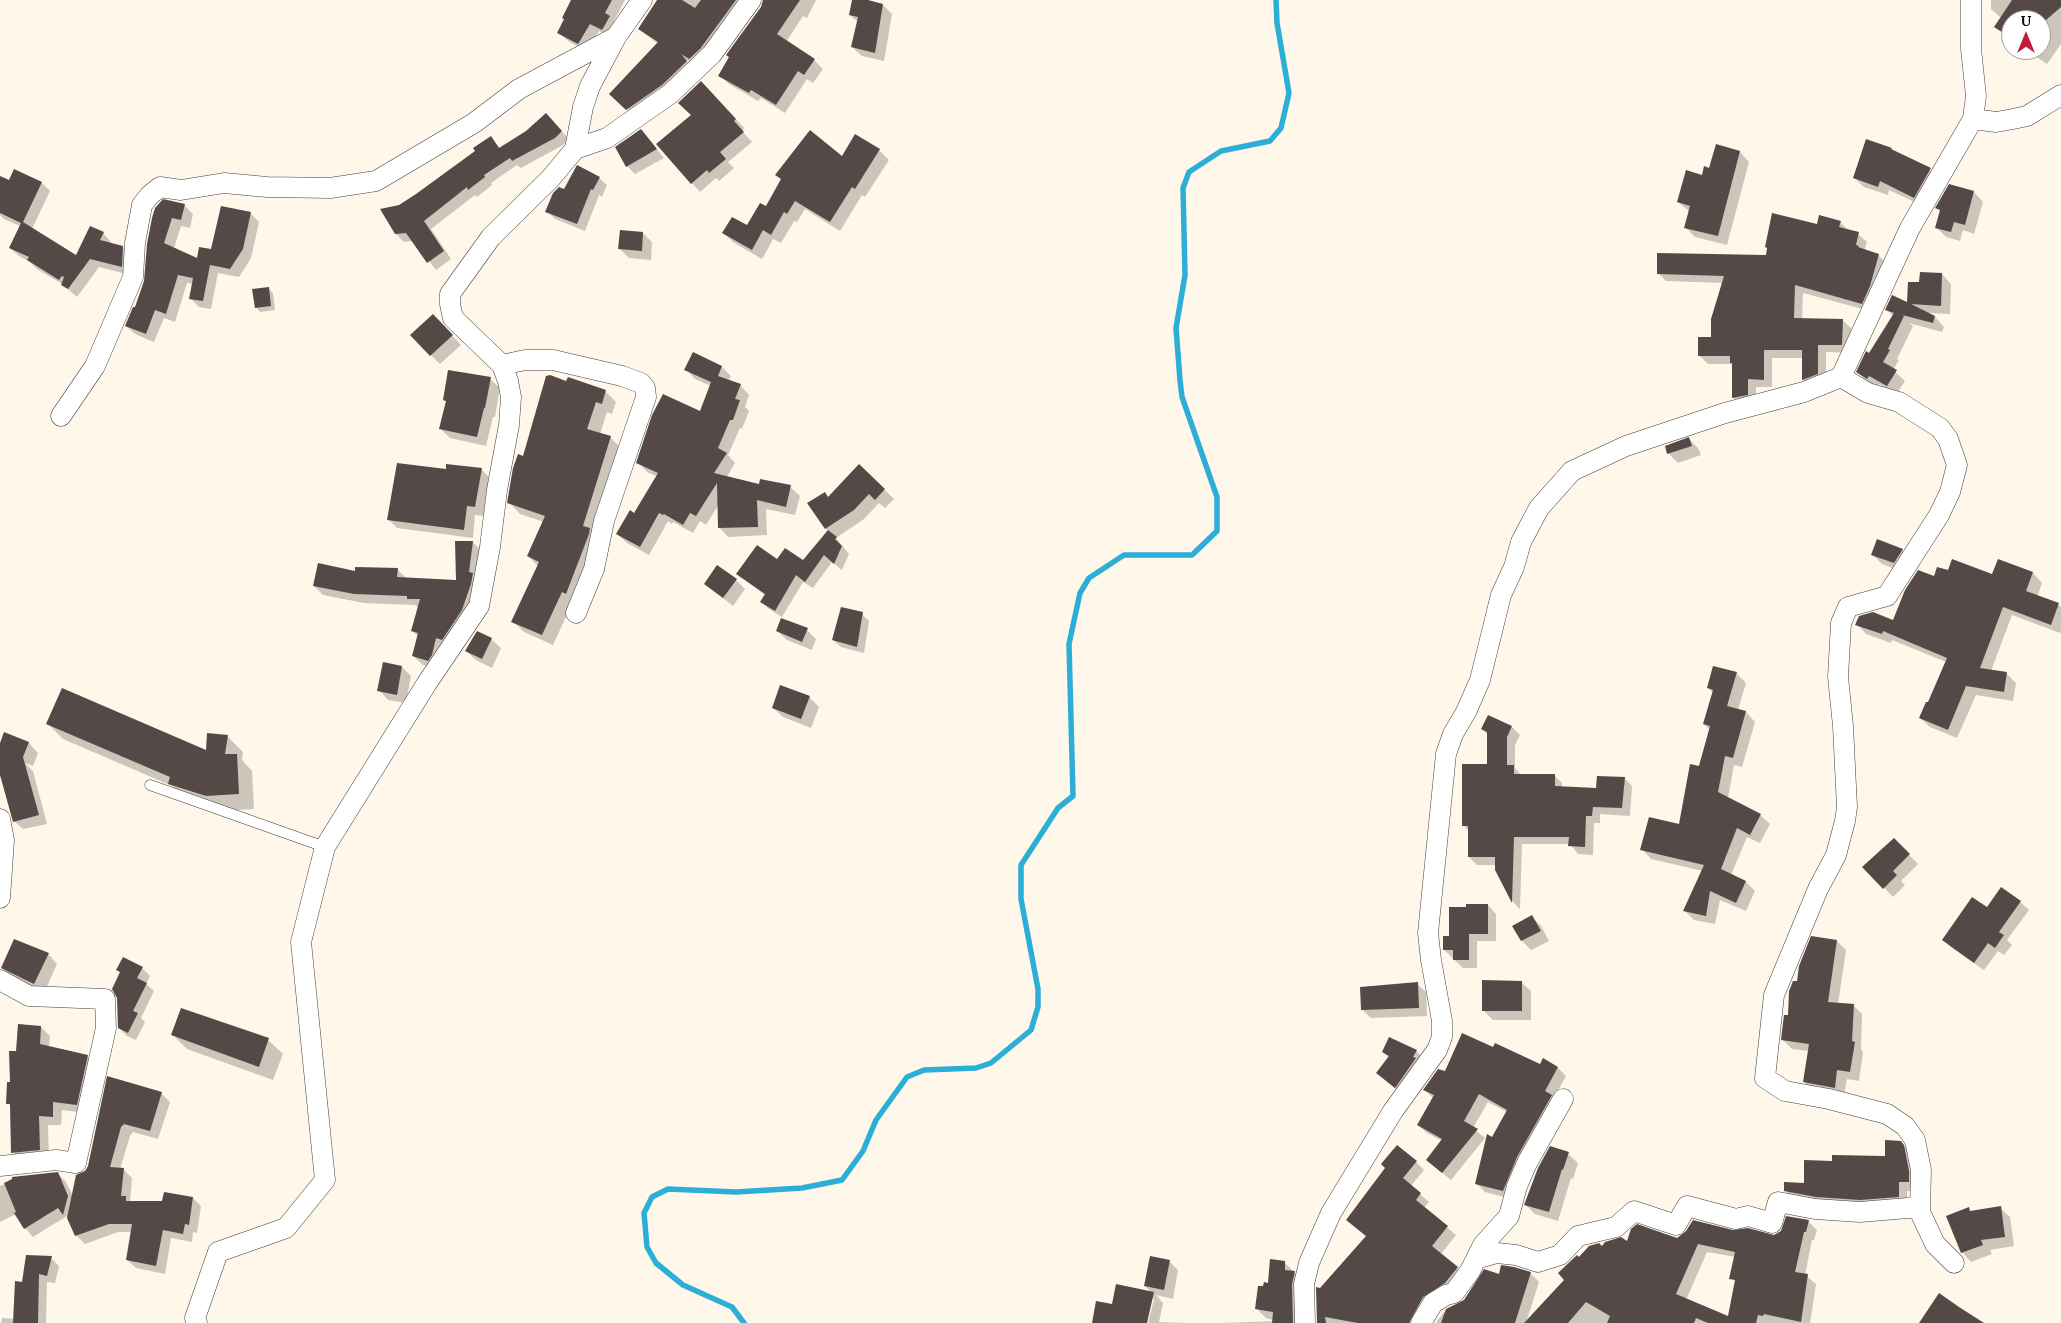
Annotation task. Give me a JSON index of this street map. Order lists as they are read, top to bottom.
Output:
{
  "north": "top"
}
